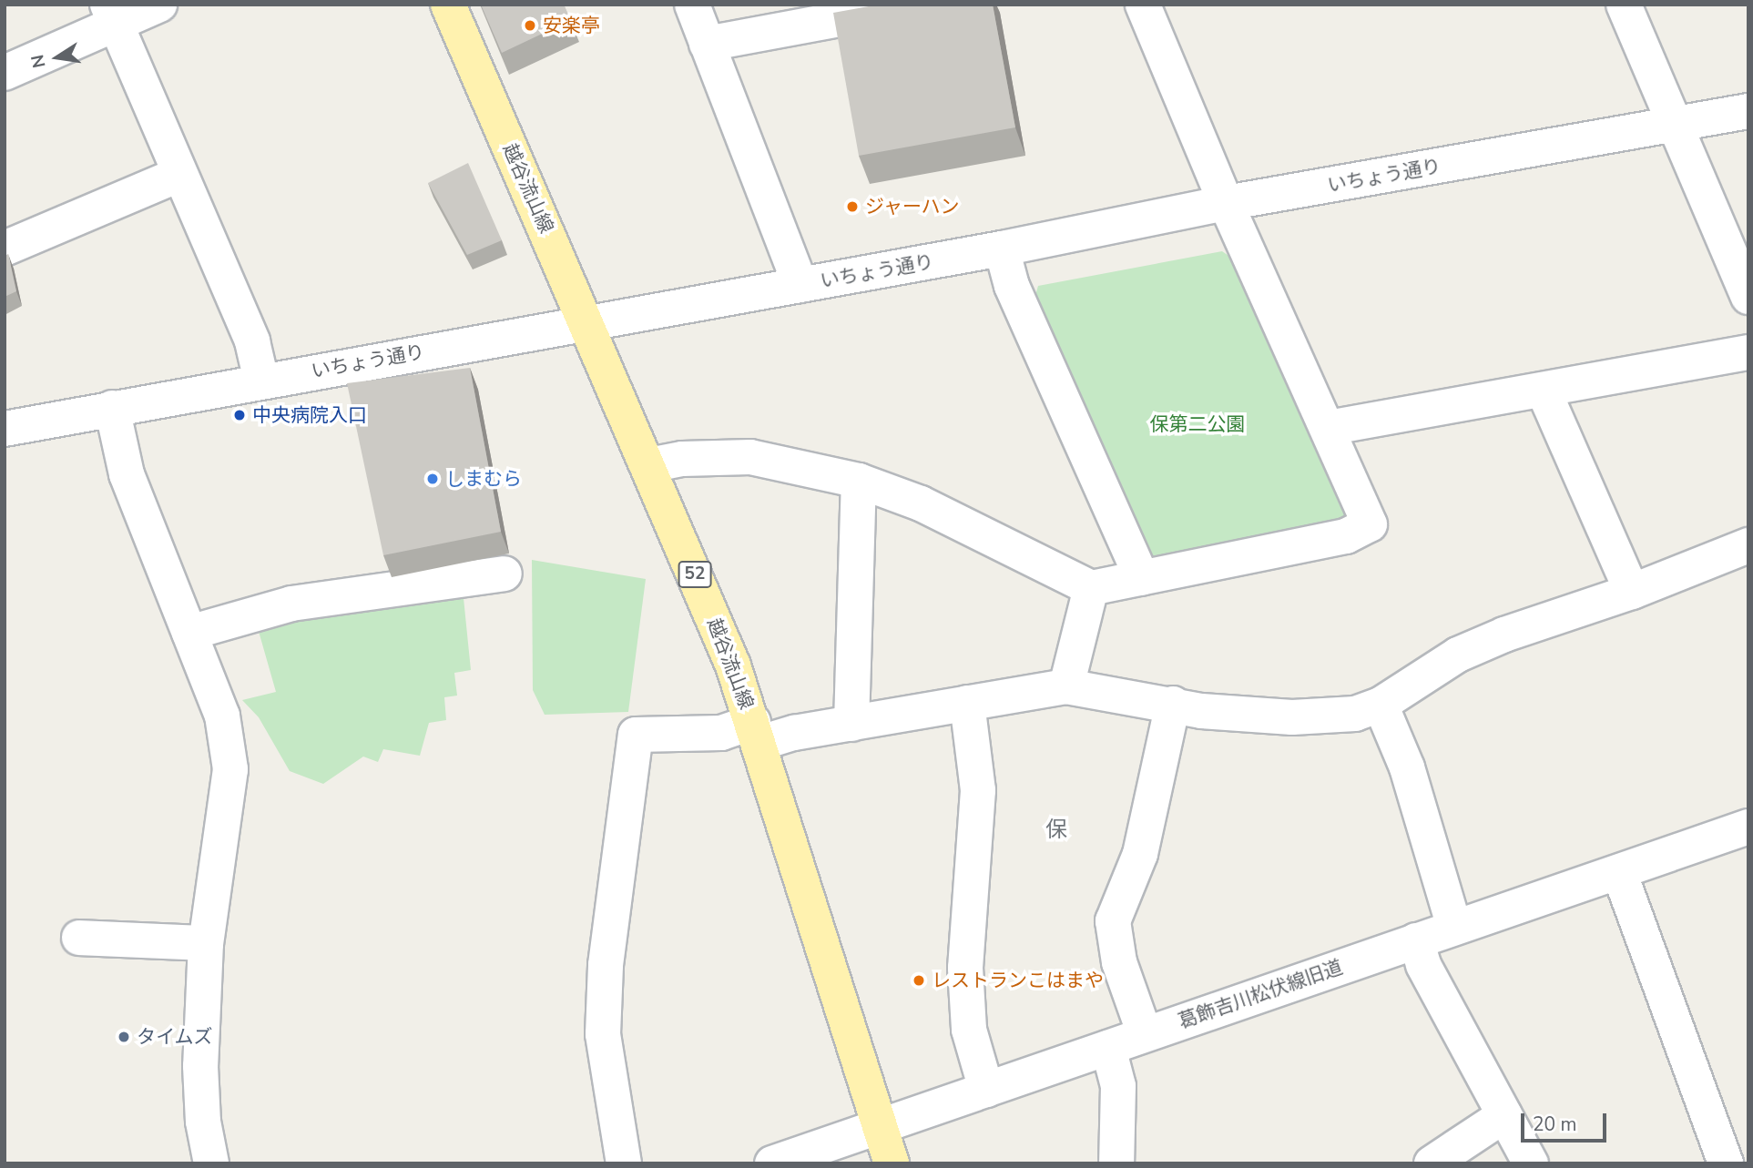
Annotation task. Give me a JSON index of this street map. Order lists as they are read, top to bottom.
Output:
{
  "streets": {
    "main road": ["越谷流山線", "52"],
    "street": ["いちょう通り", "葛飾吉川松伏線旧道"]
  },
  "crossings": [
    ["いちょう通り", "越谷流山線"],
    ["越谷流山線", "葛飾吉川松伏線旧道"]
  ],
  "districts": ["保"],
  "parks": ["保第二公園"],
  "places": [
    "安楽亭",
    "ジャーハン",
    "中央病院入口",
    "しまむら",
    "レストランこはまや",
    "タイムズ"
  ],
  "scale_bar": "20 m",
  "north": "left"
}
